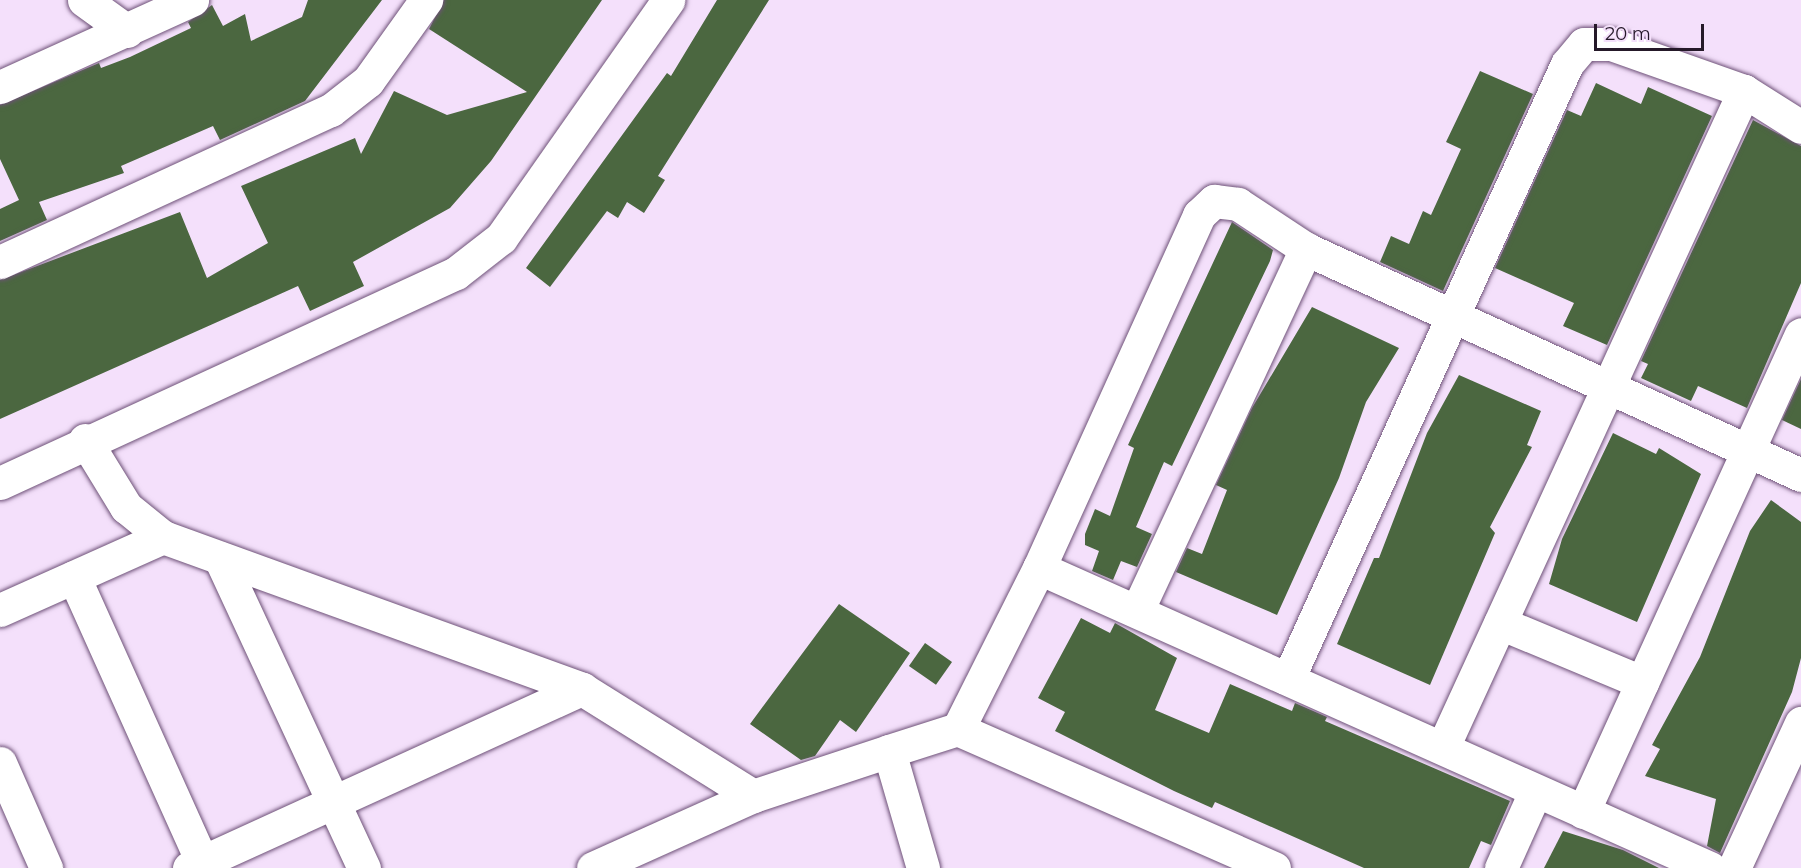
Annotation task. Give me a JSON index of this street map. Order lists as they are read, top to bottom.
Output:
{
  "scale_bar": "20 m"
}
